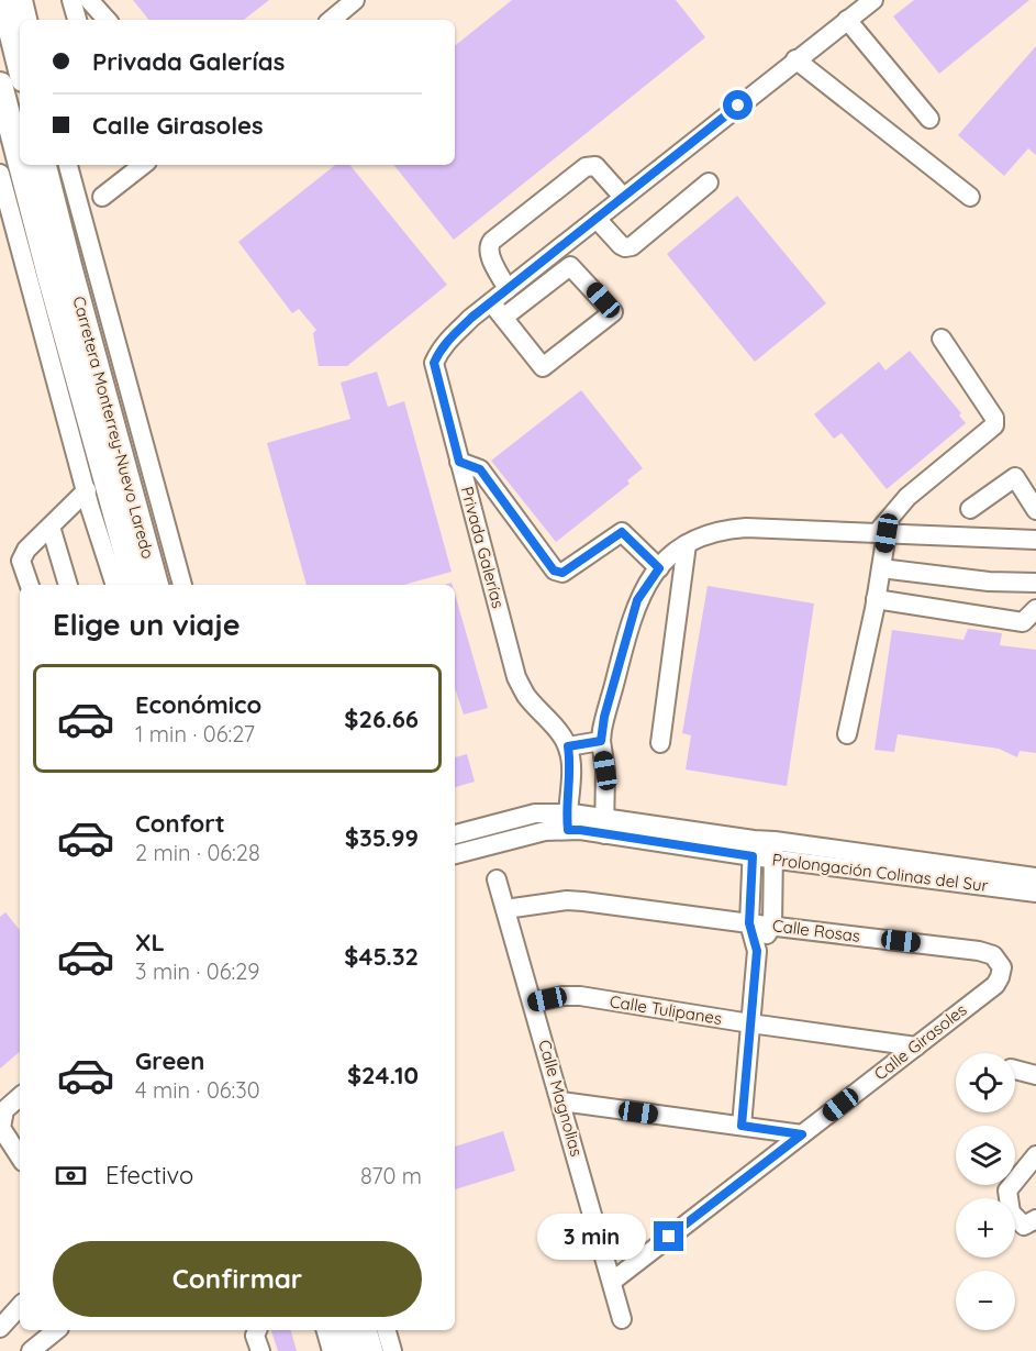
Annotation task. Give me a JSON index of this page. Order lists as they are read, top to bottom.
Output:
{
  "streets": {
    "highway": ["Carretera Monterrey-Nuevo Laredo"],
    "street": [
      "Privada Galerías",
      "Prolongación Colinas del Sur",
      "Calle Rosas",
      "Calle Tulipanes",
      "Calle Girasoles",
      "Calle Magnolias"
    ]
  },
  "crossings": [
    ["Calle Rosas", "Calle Girasoles"],
    ["Calle Rosas", "Calle Magnolias"],
    ["Calle Tulipanes", "Calle Girasoles"],
    ["Calle Tulipanes", "Calle Magnolias"],
    ["Calle Girasoles", "Calle Magnolias"]
  ],
  "page": {
    "banner": ["Privada Galerías", "Calle Girasoles"],
    "heading": "Elige un viaje",
    "list": [
      {
        "name": "Económico",
        "note": "1 min · 06:27",
        "value": "$26.66"
      },
      {
        "name": "Confort",
        "note": "2 min · 06:28",
        "value": "$35.99"
      },
      {
        "name": "XL",
        "note": "3 min · 06:29",
        "value": "$45.32"
      },
      {
        "name": "Green",
        "note": "4 min · 06:30",
        "value": "$24.10"
      }
    ],
    "map_buttons": ["+", "−"],
    "pay": ["Efectivo", "870 m"],
    "bubble": "3 min",
    "buttons": "Confirmar"
  }
}
